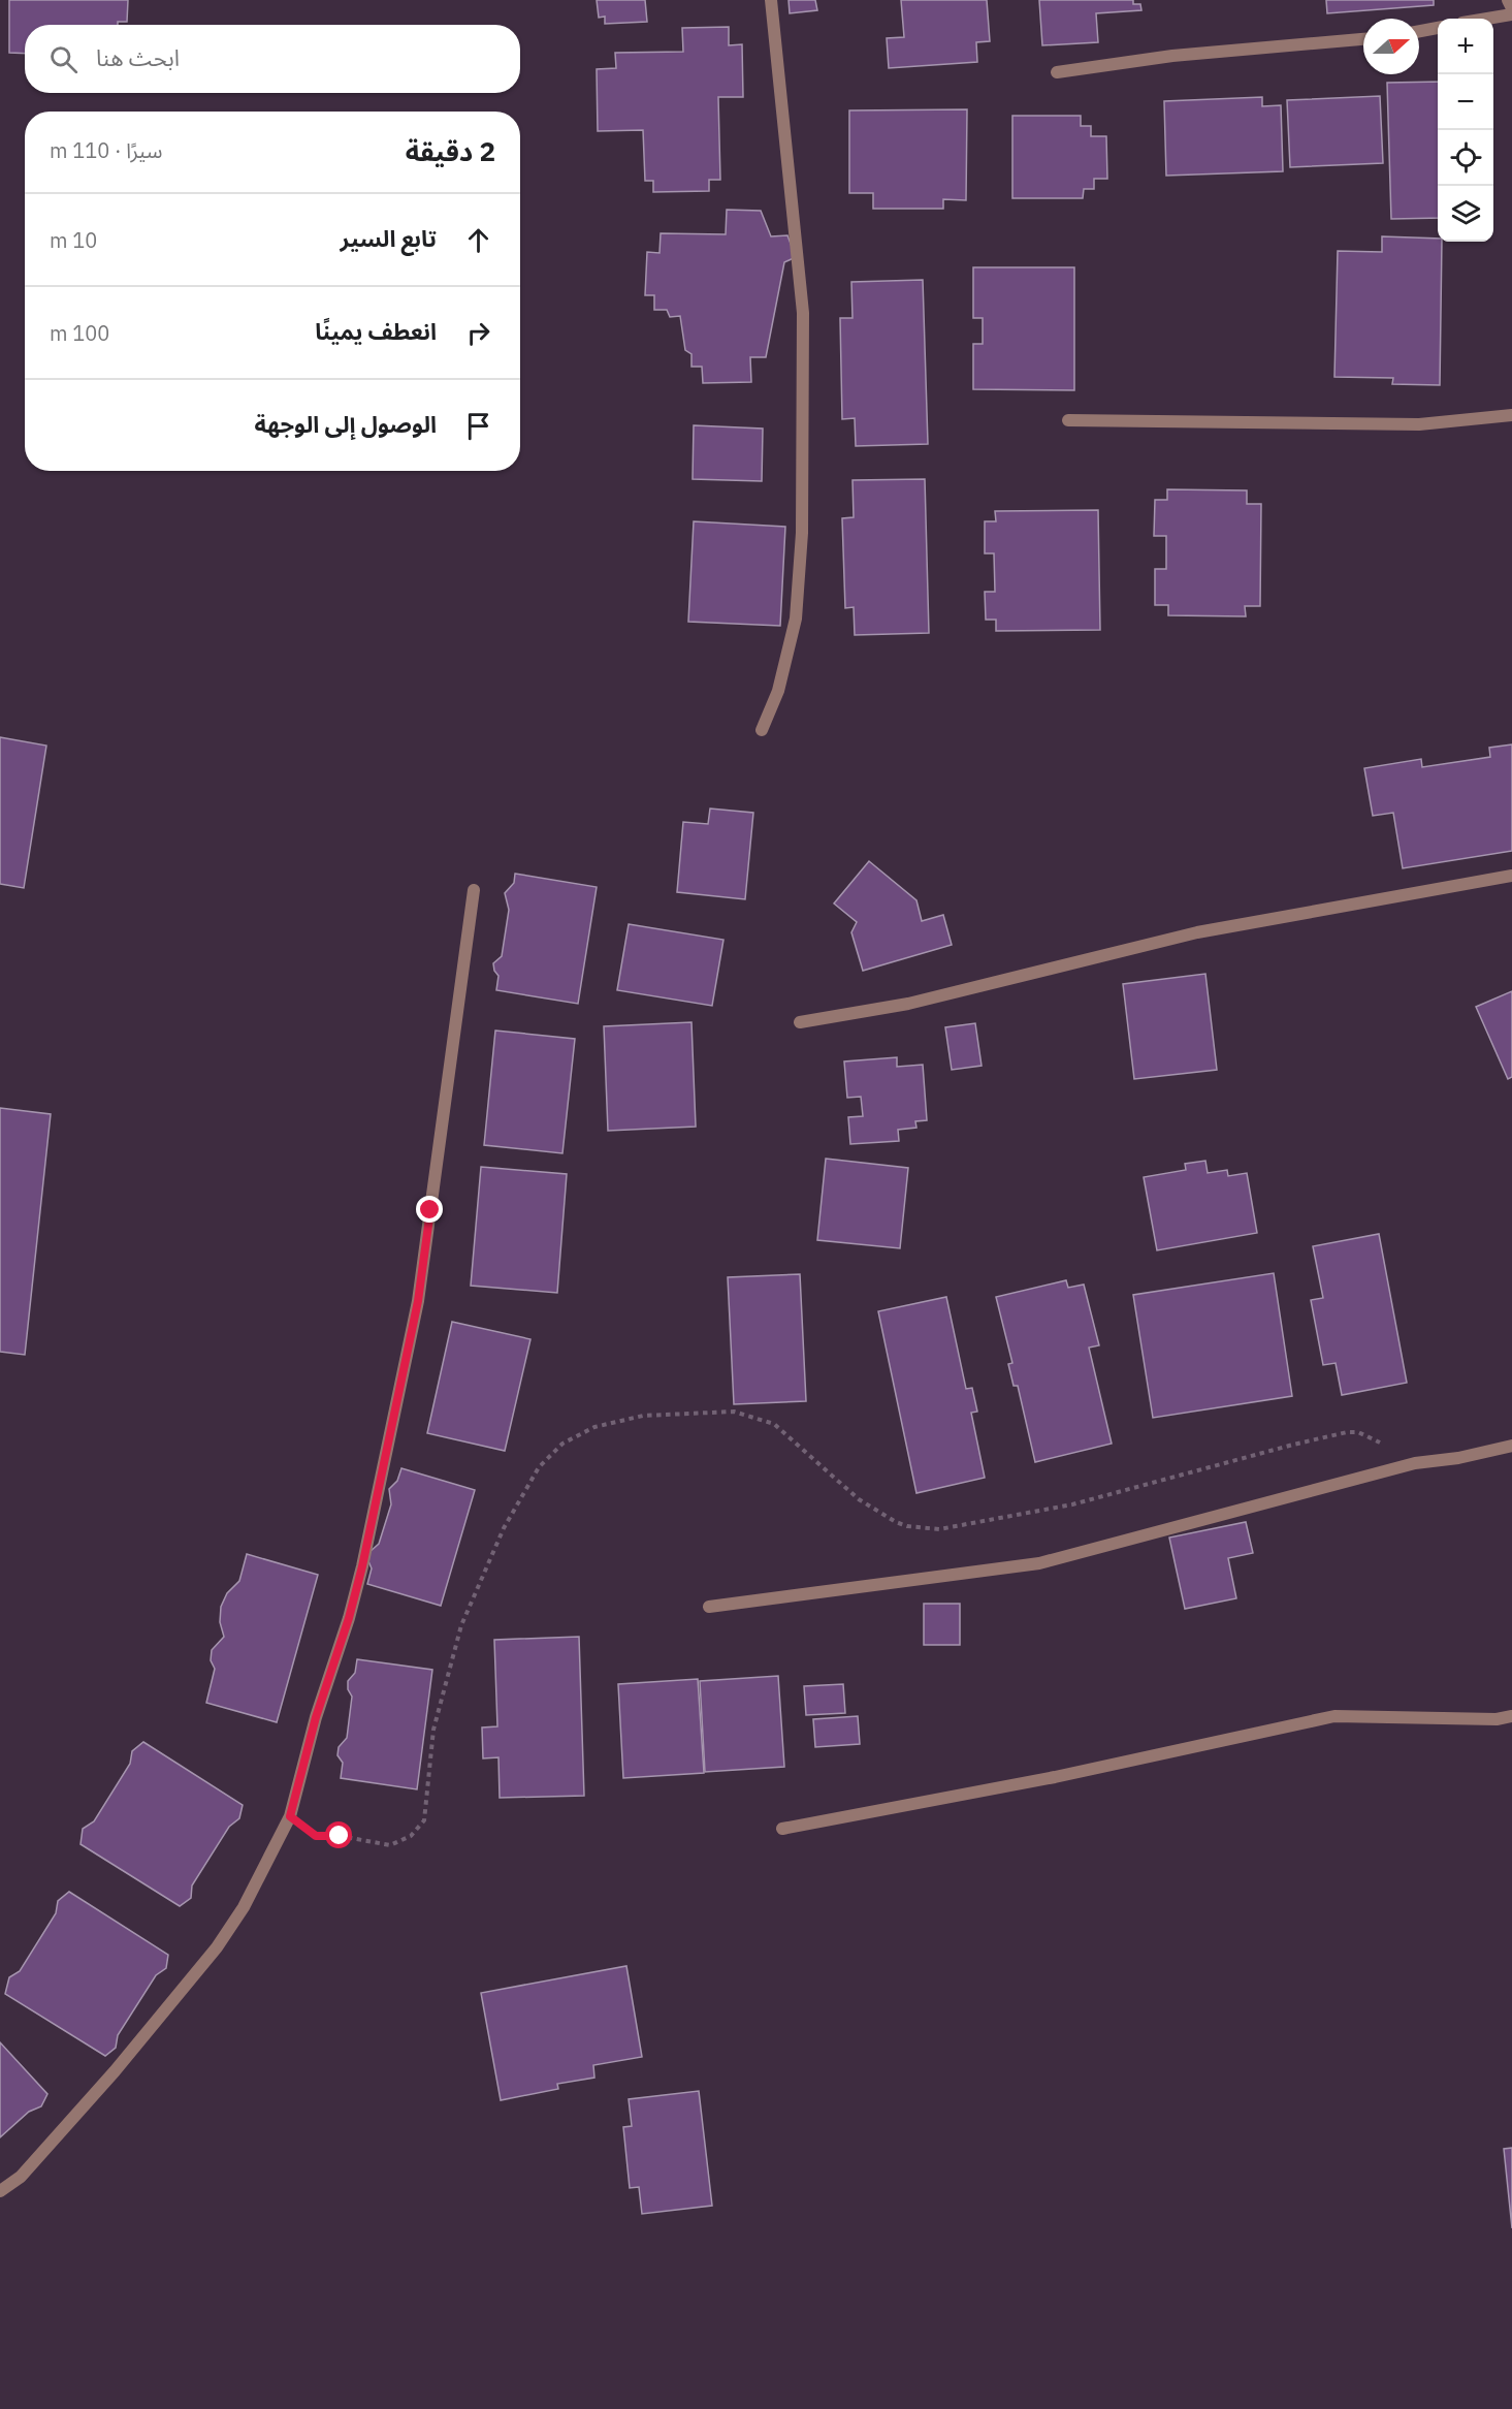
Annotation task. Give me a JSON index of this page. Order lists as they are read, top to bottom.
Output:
{
  "north": "right",
  "page": {
    "map_buttons": ["+", "−"],
    "search": "ابحث هنا",
    "heading": ["2 دقيقة", "سيرًا · 110 m"],
    "list": [
      ["تابع السير", "10 m"],
      ["انعطف يمينًا", "100 m"],
      "الوصول إلى الوجهة"
    ]
  }
}
